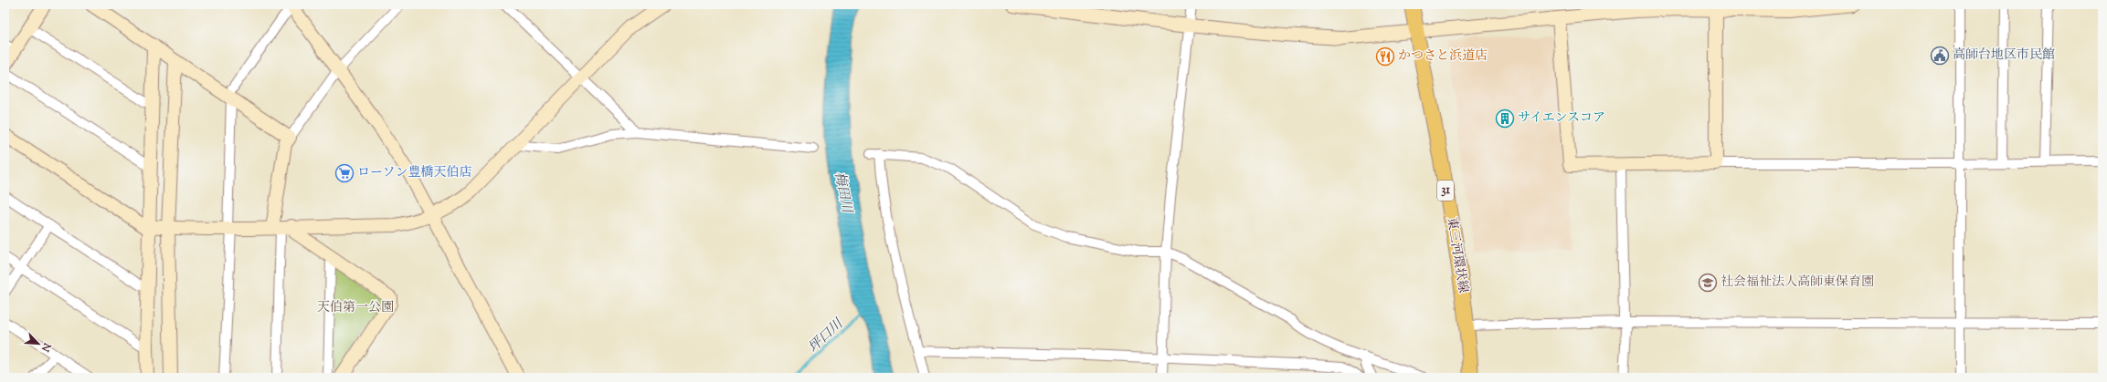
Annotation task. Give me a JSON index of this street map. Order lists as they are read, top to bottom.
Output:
{
  "streets": {
    "main road": ["31", "東三河環状線"]
  },
  "water": ["梅田川", "坪口川"],
  "parks": ["天伯第一公園"],
  "places": {
    "public building": ["高師台地区市民館"],
    "restaurant": ["かつさと浜道店"],
    "building": ["サイエンスコア"],
    "supermarket": ["ローソン豊橋天伯店"],
    "school or university": ["社会福祉法人高師東保育園"]
  },
  "north": "bottom right"
}
